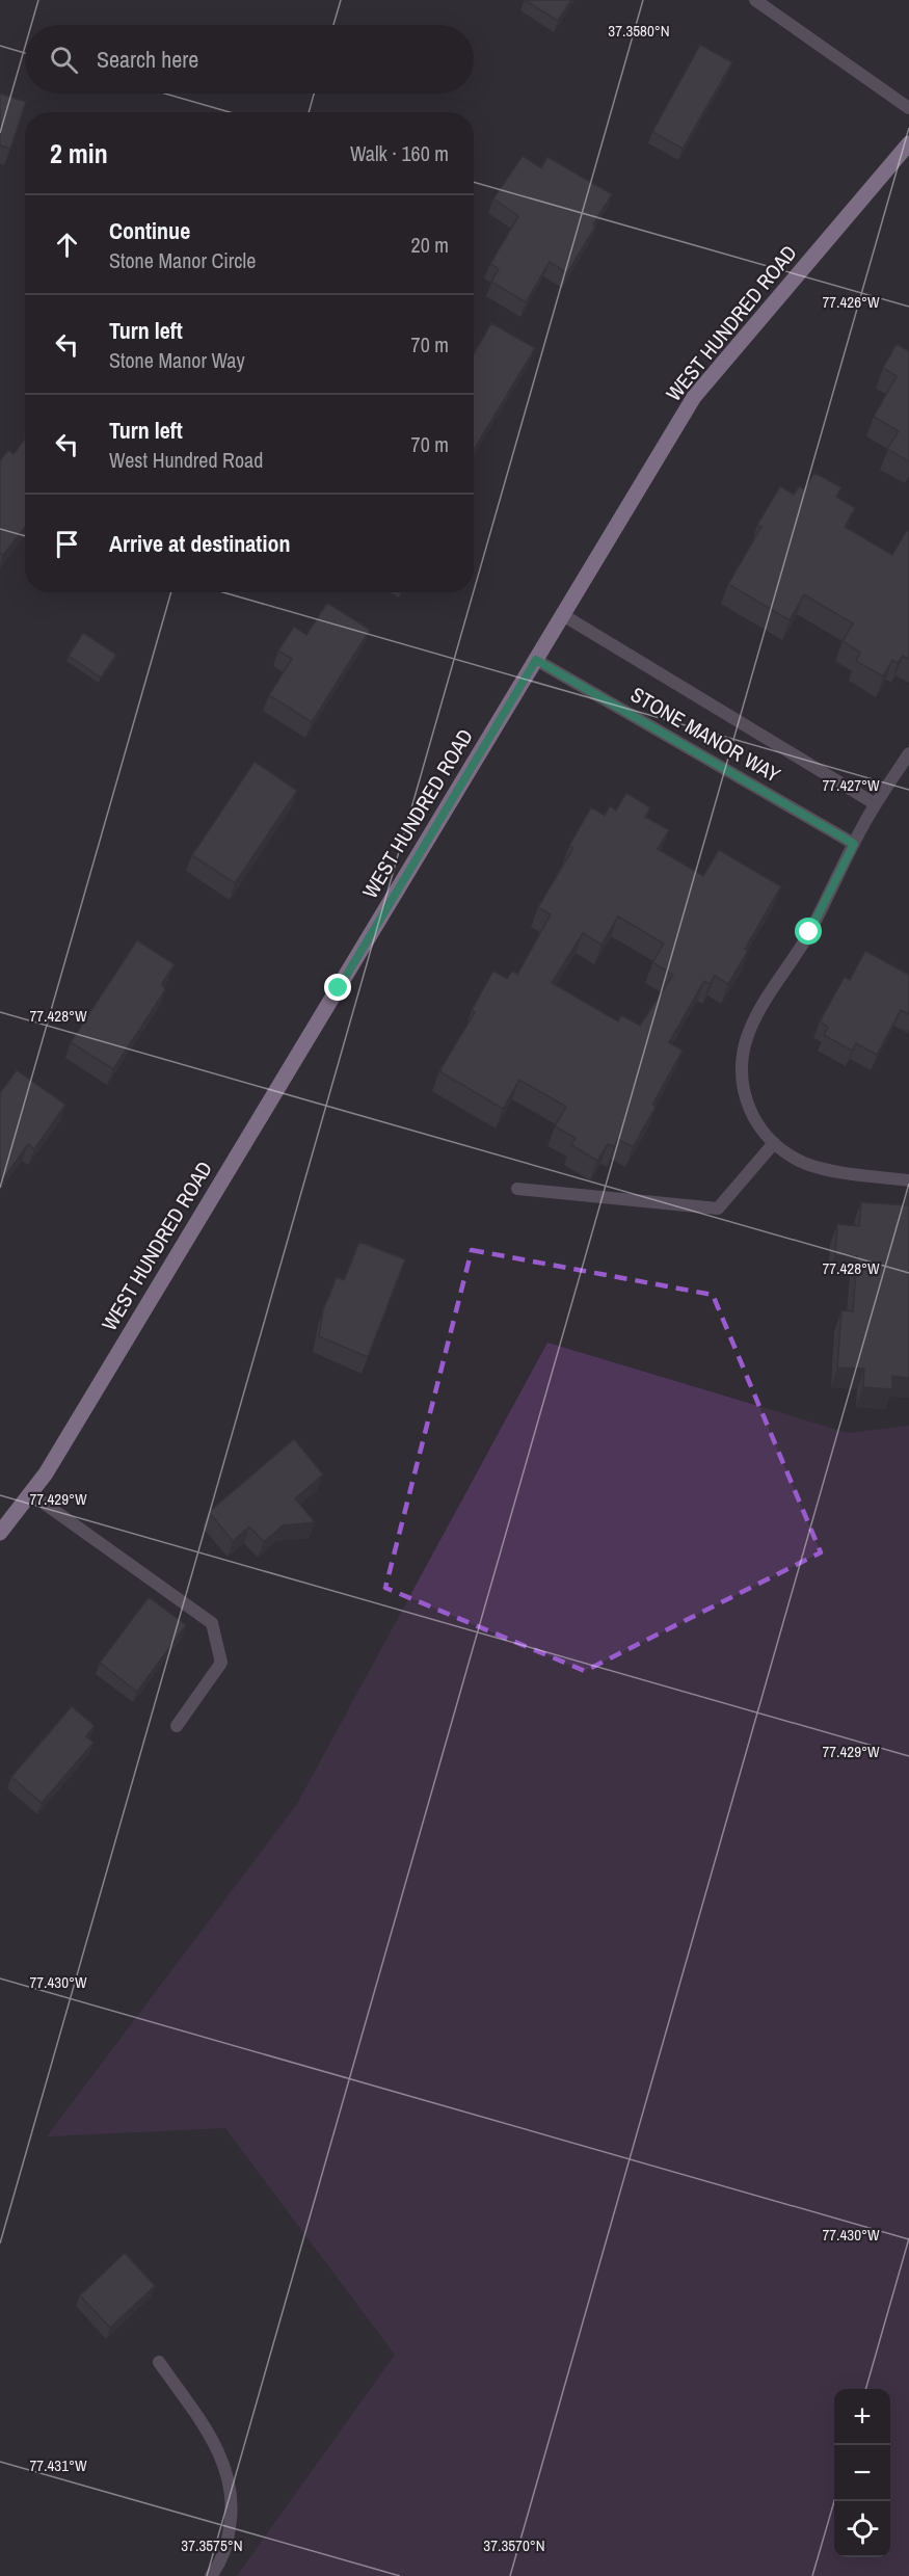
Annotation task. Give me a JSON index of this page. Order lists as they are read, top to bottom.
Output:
{
  "streets": {
    "main road": ["WEST HUNDRED ROAD"],
    "street": ["STONE MANOR WAY"]
  },
  "crossings": [
    ["WEST HUNDRED ROAD", "STONE MANOR WAY"]
  ],
  "page": {
    "search": "Search here",
    "heading": ["2 min", "Walk · 160 m"],
    "list": [
      ["Continue", "Stone Manor Circle", "20 m"],
      ["Turn left", "Stone Manor Way", "70 m"],
      ["Turn left", "West Hundred Road", "70 m"],
      "Arrive at destination"
    ],
    "map_buttons": ["+", "−"]
  },
  "coordinates": [
    "37.3580°N",
    "77.426°W",
    "77.427°W",
    "77.428°W",
    "77.429°W",
    "77.430°W",
    "77.431°W",
    "37.3575°N",
    "37.3570°N"
  ]
}
